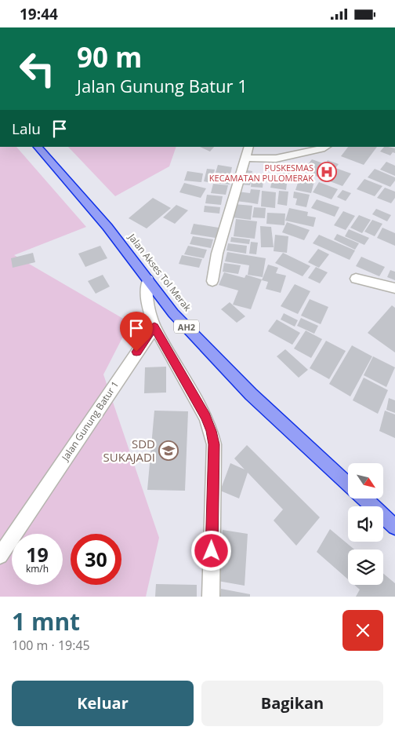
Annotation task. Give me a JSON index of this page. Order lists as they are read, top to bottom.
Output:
{
  "streets": {
    "highway": ["Jalan Akses Tol Merak", "AH2"],
    "street": ["Jalan Gunung Batur 1"]
  },
  "places": {
    "hospital": ["PUSKESMAS KECAMATAN PULOMERAK"],
    "school or university": ["SDD SUKAJADI"]
  },
  "north": "bottom right",
  "page": {
    "status": "19:44",
    "turn": ["90 m", "Jalan Gunung Batur 1"],
    "then": "Lalu",
    "speed": "19 km/h",
    "limit": "30",
    "heading": ["1 mnt", "100 m · 19:45"],
    "buttons": ["Keluar", "Bagikan"]
  }
}
